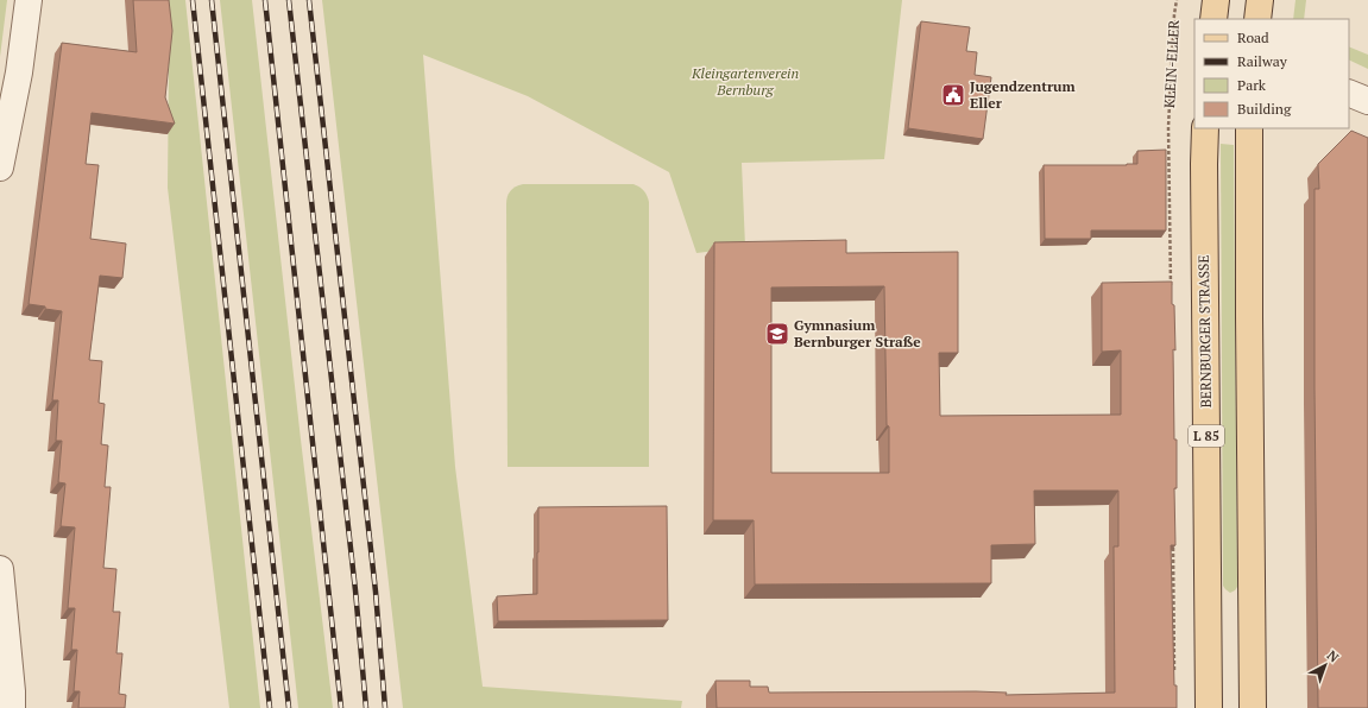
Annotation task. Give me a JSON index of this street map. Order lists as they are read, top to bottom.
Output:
{
  "streets": {
    "main road": ["BERNBURGER STRASSE", "L 85"],
    "path": ["KLEIN-ELLER"]
  },
  "parks": ["Kleingartenverein Bernburg"],
  "places": {
    "public building": ["Jugendzentrum Eller"],
    "school or university": ["Gymnasium Bernburger Straße"]
  },
  "legend": [
    "Road",
    "Railway",
    "Park",
    "Building"
  ],
  "north": "top right"
}
